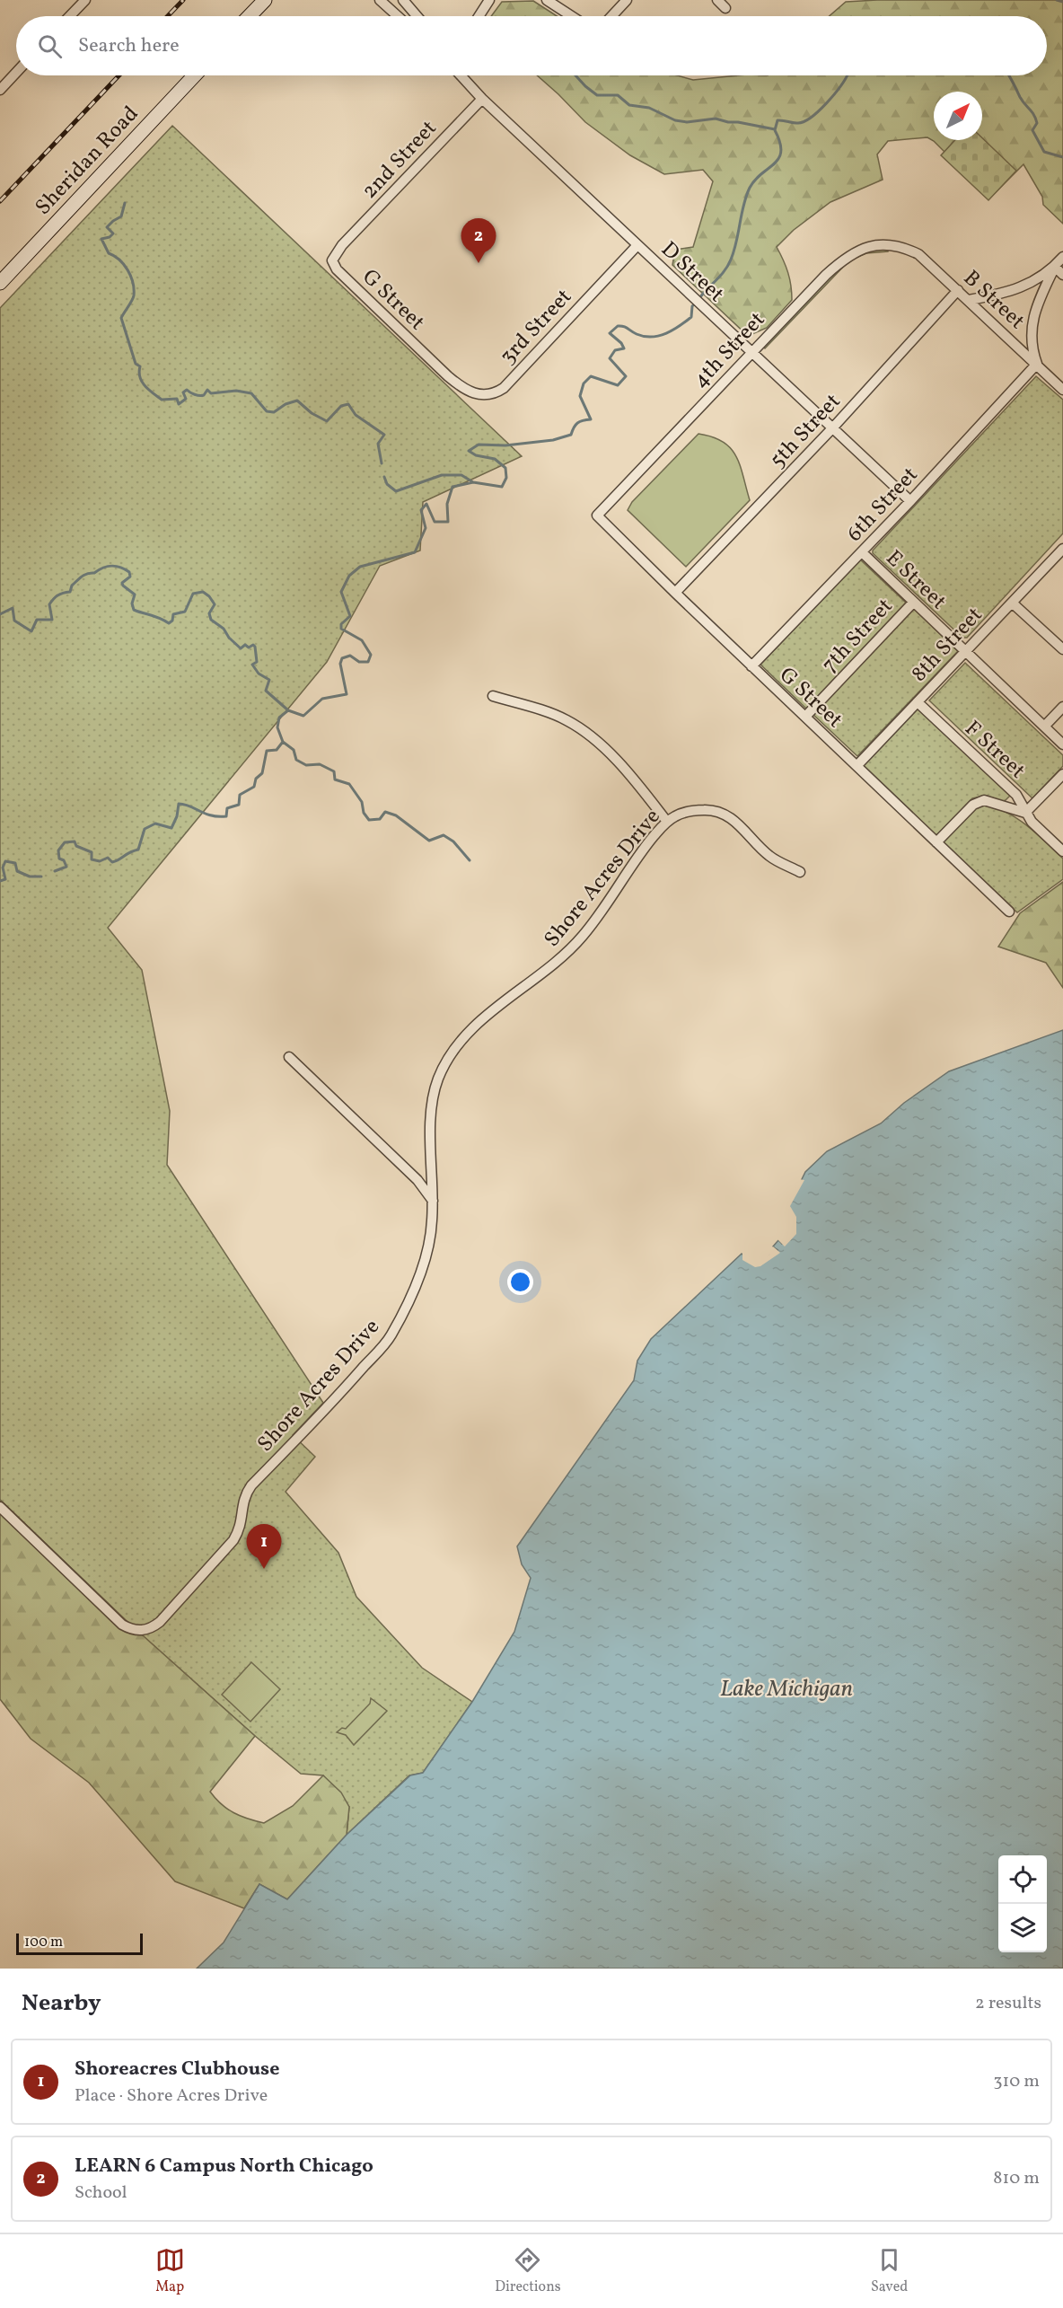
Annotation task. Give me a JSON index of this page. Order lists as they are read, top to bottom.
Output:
{
  "streets": {
    "main road": ["Sheridan Road"],
    "street": [
      "2nd Street",
      "D Street",
      "G Street",
      "B Street",
      "3rd Street",
      "4th Street",
      "5th Street",
      "6th Street",
      "E Street",
      "7th Street",
      "8th Street",
      "F Street",
      "Shore Acres Drive"
    ]
  },
  "crossings": [
    ["2nd Street", "D Street"],
    ["2nd Street", "G Street"],
    ["D Street", "3rd Street"],
    ["D Street", "4th Street"],
    ["D Street", "5th Street"],
    ["D Street", "6th Street"],
    ["G Street", "3rd Street"],
    ["G Street", "4th Street"],
    ["G Street", "5th Street"],
    ["G Street", "6th Street"],
    ["G Street", "7th Street"],
    ["G Street", "8th Street"],
    ["B Street", "4th Street"],
    ["B Street", "5th Street"],
    ["B Street", "6th Street"],
    ["6th Street", "E Street"],
    ["E Street", "7th Street"],
    ["E Street", "8th Street"],
    ["8th Street", "F Street"]
  ],
  "water": ["Lake Michigan"],
  "scale_bar": "100 m",
  "north": "top right",
  "page": {
    "search": "Search here",
    "pins": ["2", "1"],
    "scale": "100 m",
    "heading": ["Nearby", "2 results"],
    "list": [
      {
        "mark": "1",
        "name": "Shoreacres Clubhouse",
        "note": "Place · Shore Acres Drive",
        "value": "310 m"
      },
      {
        "mark": "2",
        "name": "LEARN 6 Campus North Chicago",
        "note": "School",
        "value": "810 m"
      }
    ],
    "nav": ["Map", "Directions", "Saved"]
  }
}
